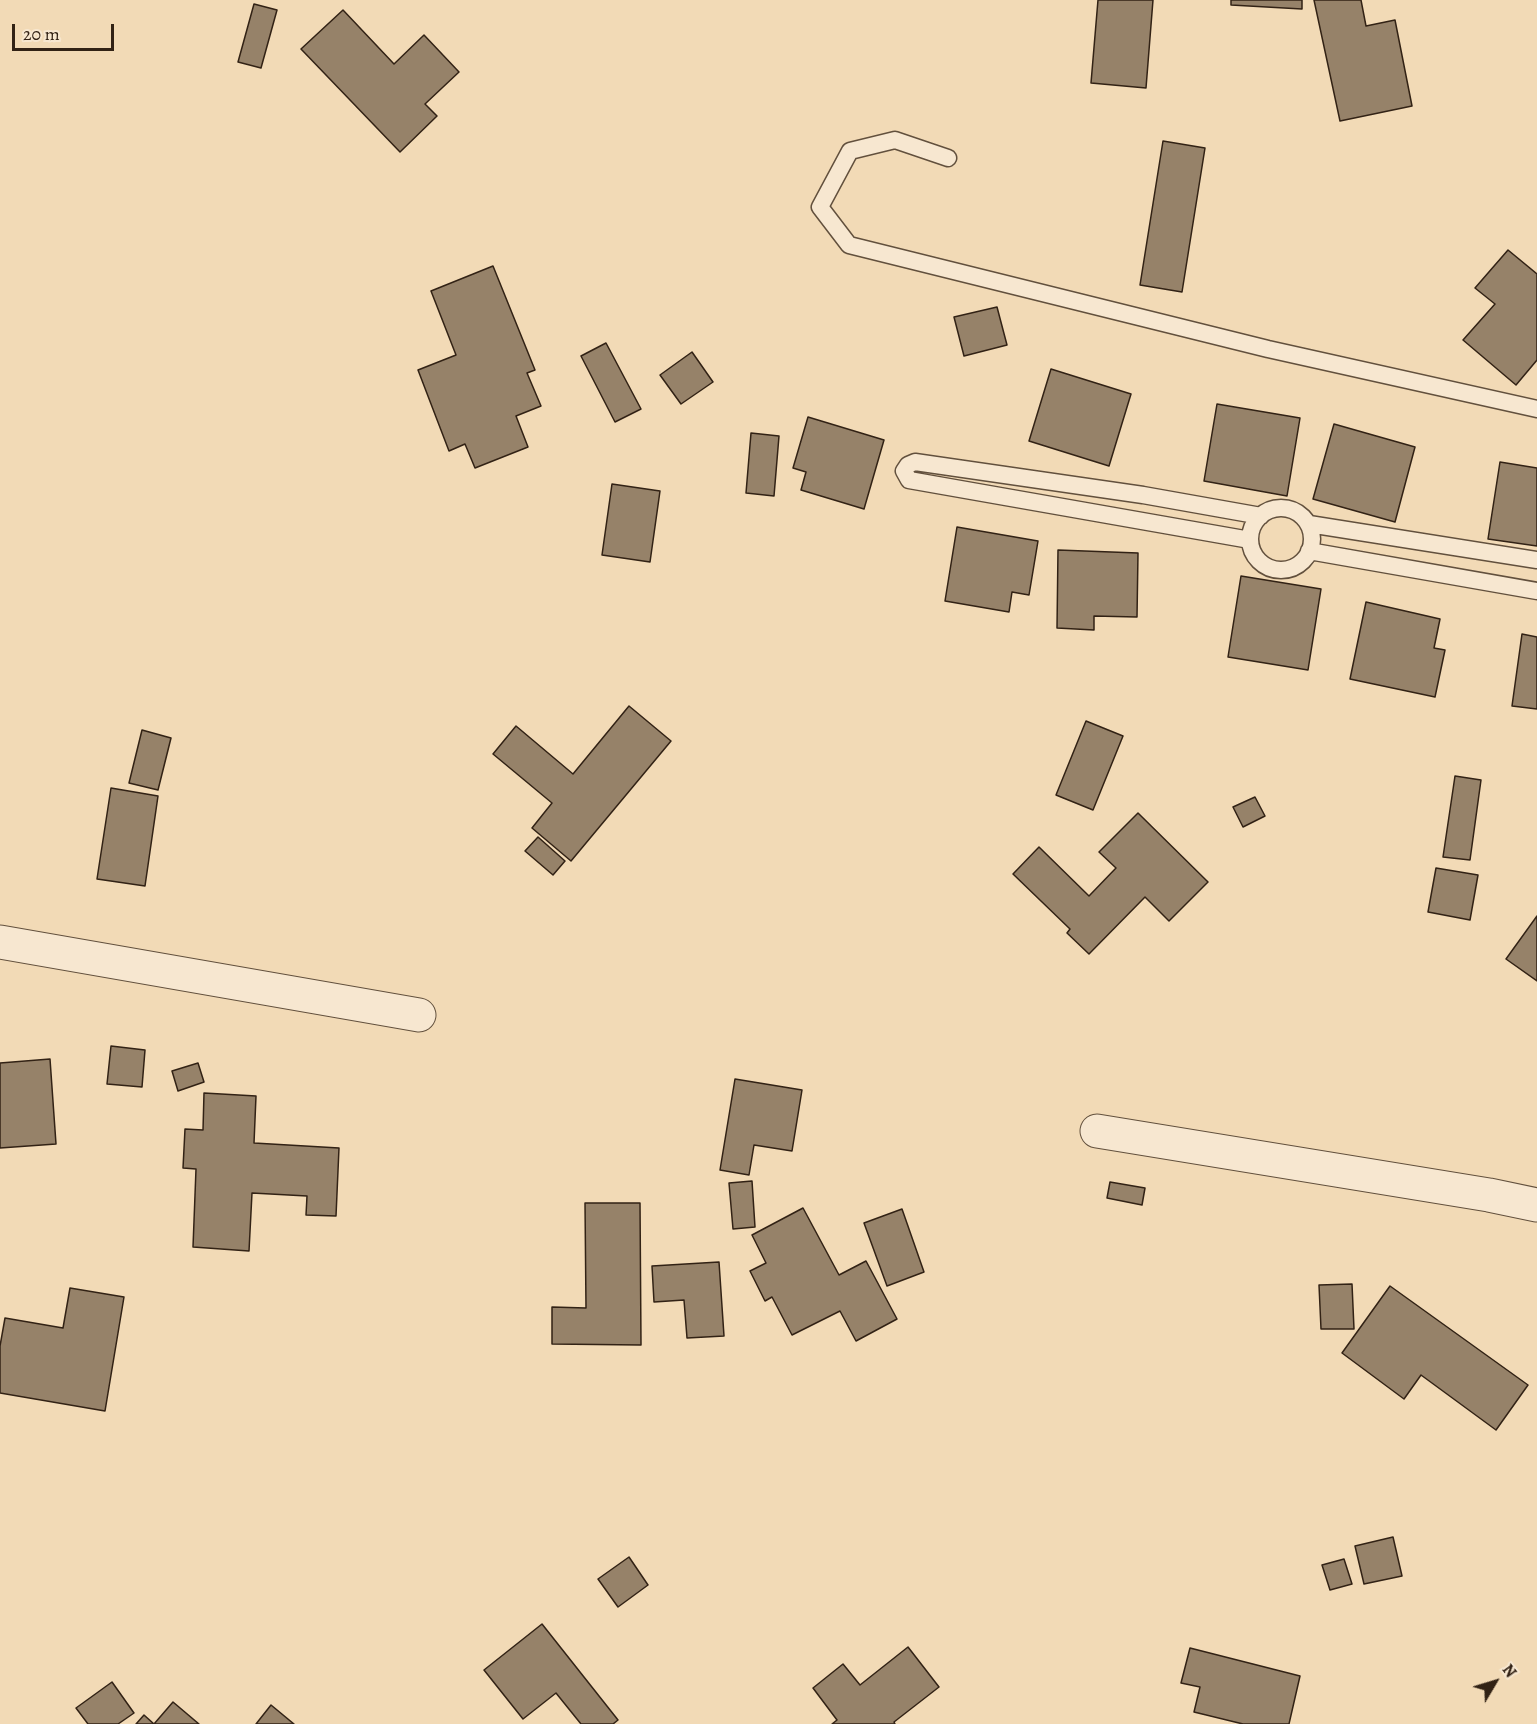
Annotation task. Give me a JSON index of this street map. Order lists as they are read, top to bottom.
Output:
{
  "scale_bar": "20 m",
  "north": "top right"
}
